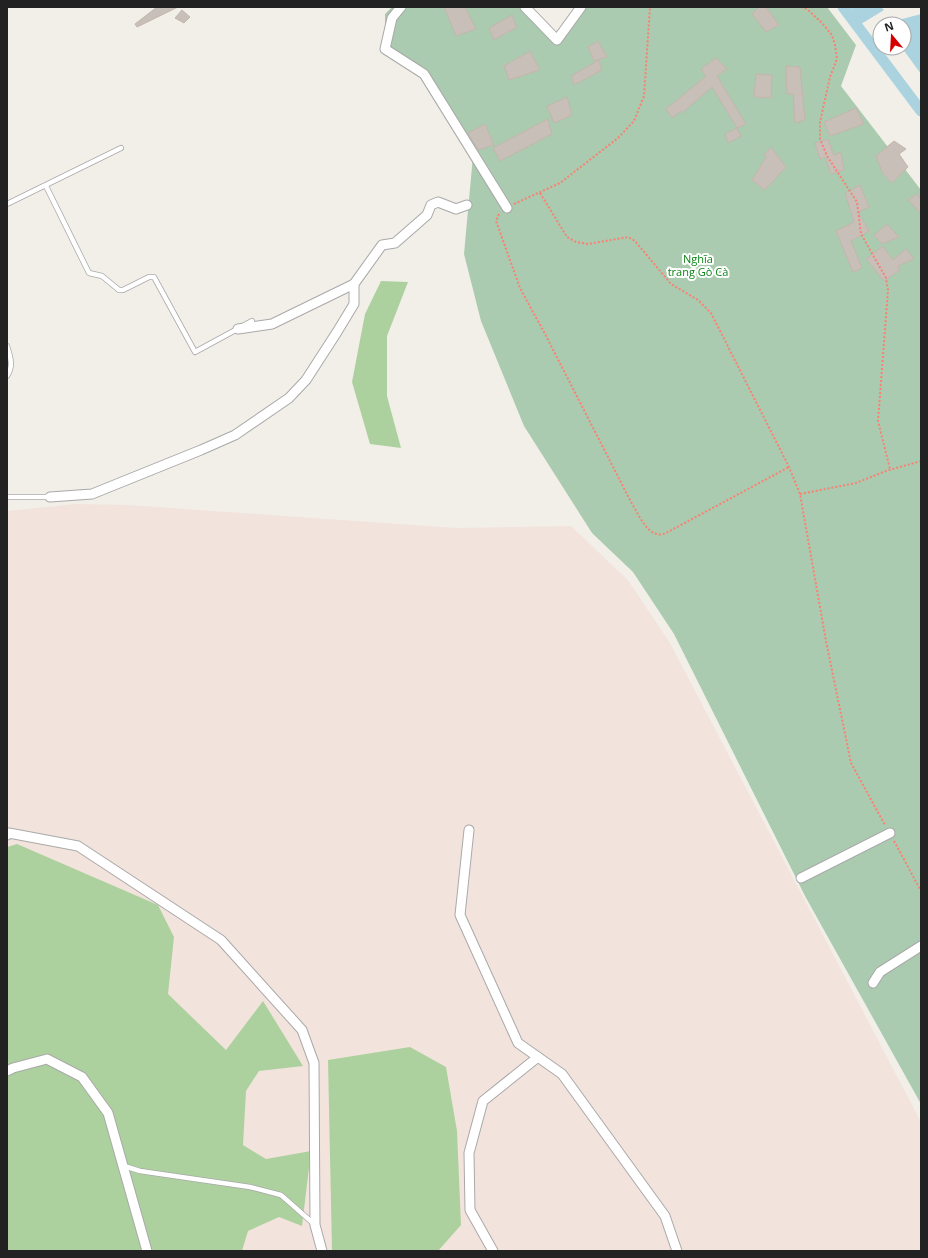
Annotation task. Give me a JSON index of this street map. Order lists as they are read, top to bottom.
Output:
{
  "parks": ["Nghĩa trang Gò Cà"],
  "north": "top"
}
